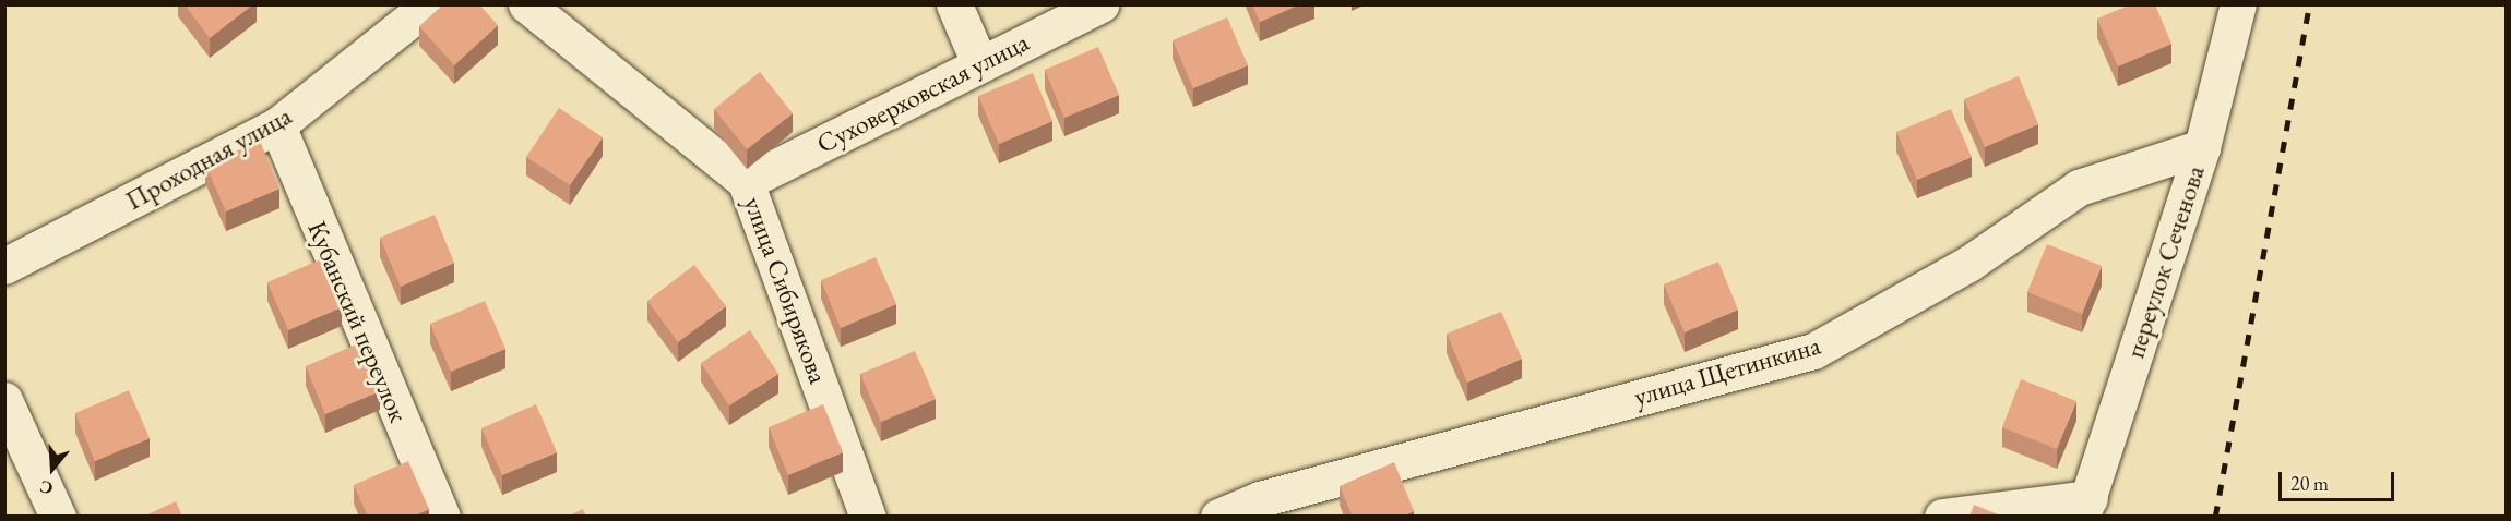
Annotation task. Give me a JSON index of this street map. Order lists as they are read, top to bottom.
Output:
{
  "streets": {
    "street": [
      "Суховерховская улица",
      "Проходная улица",
      "переулок Сеченова",
      "улица Сибирякова",
      "Кубанский переулок",
      "улица Щетинкина"
    ]
  },
  "crossings": [
    ["Суховерховская улица", "улица Сибирякова"],
    ["Проходная улица", "Кубанский переулок"],
    ["переулок Сеченова", "улица Щетинкина"]
  ],
  "scale_bar": "20 m",
  "north": "bottom"
}
